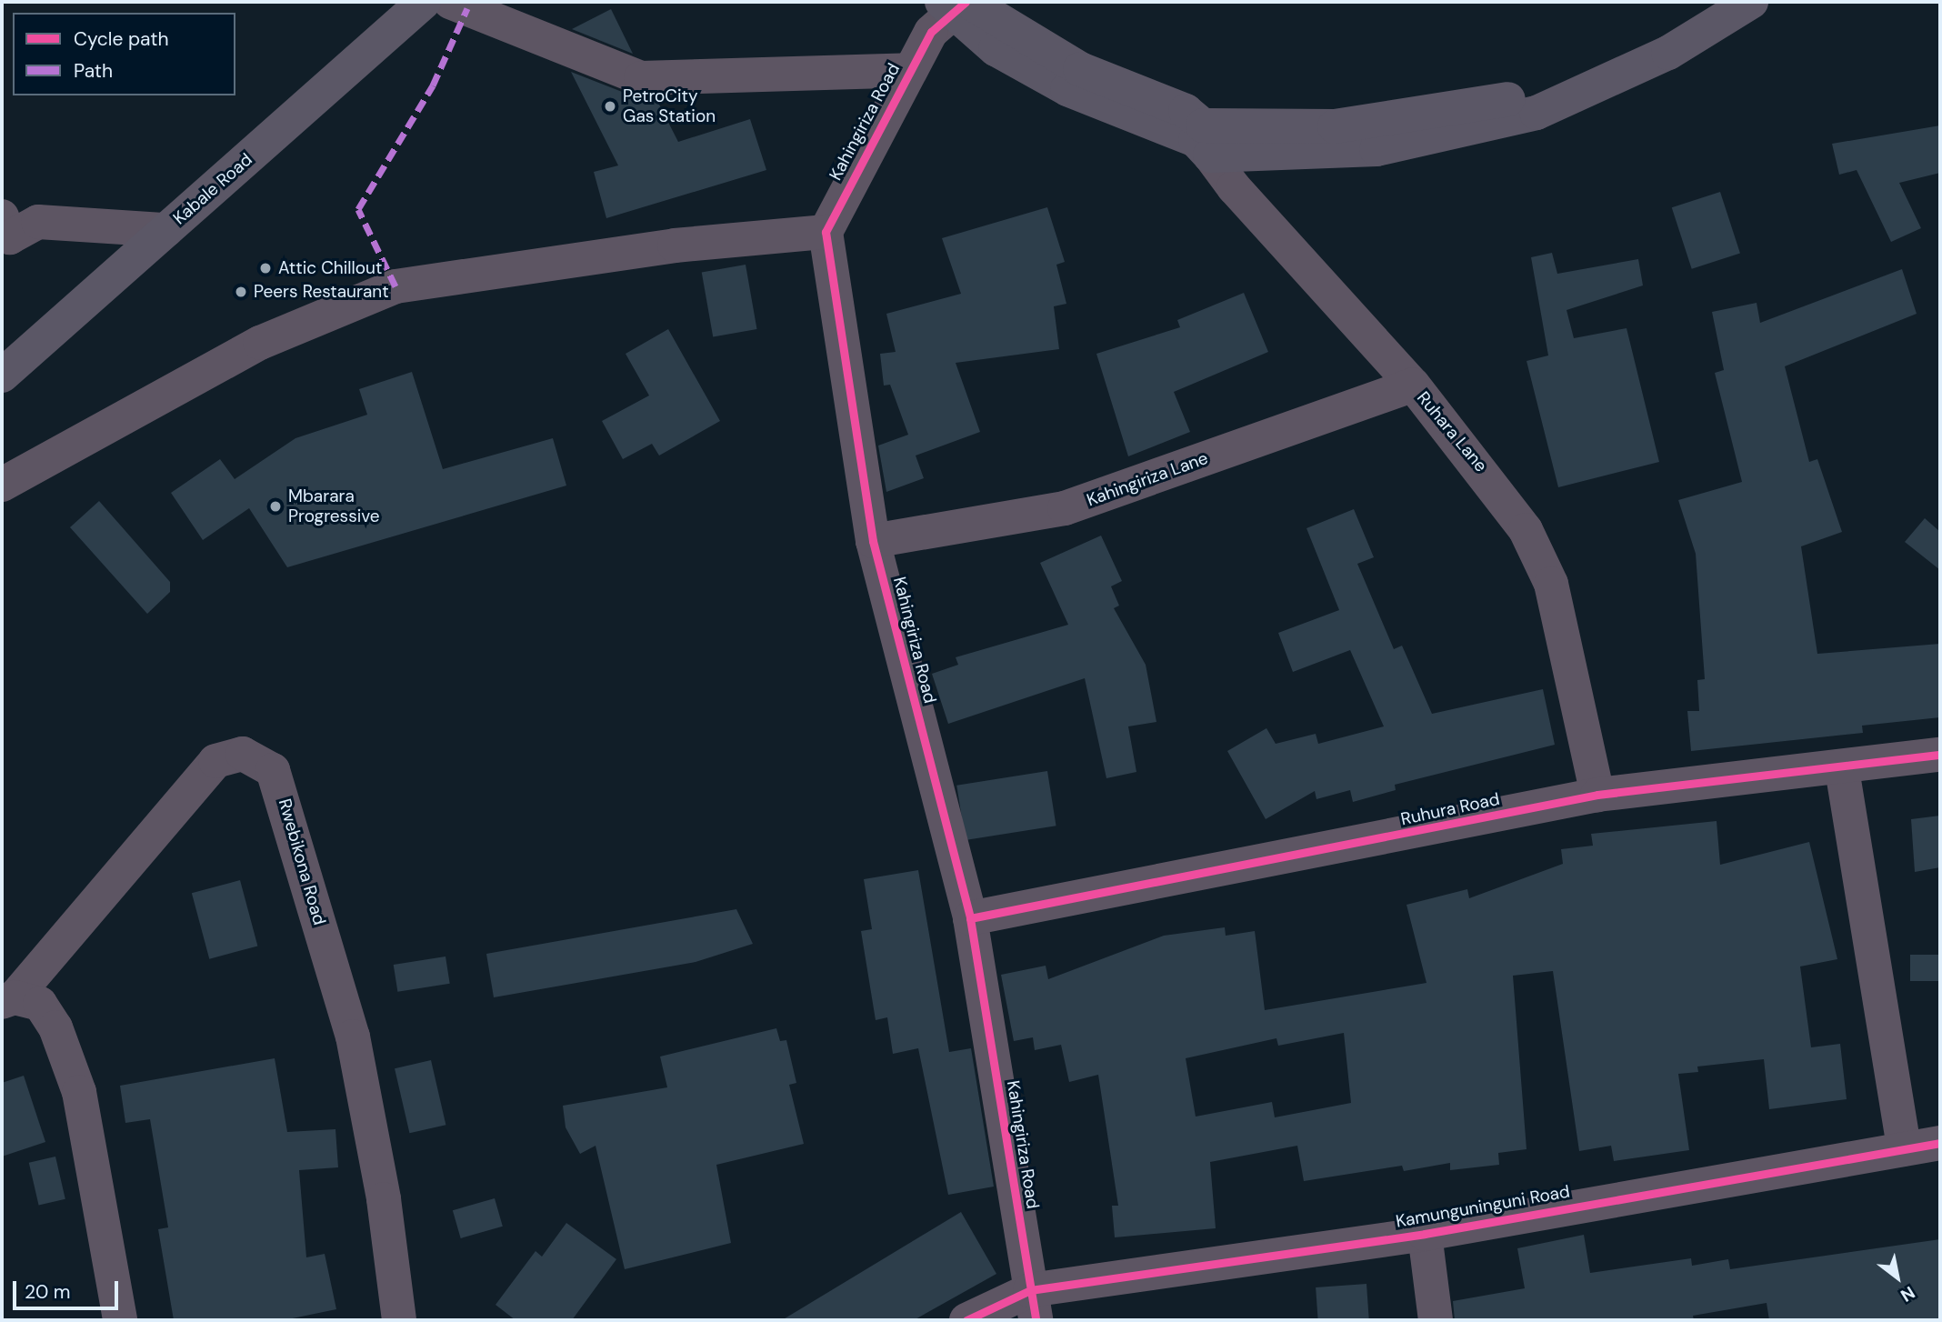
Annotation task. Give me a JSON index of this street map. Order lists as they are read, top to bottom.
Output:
{
  "streets": {
    "main road": ["Kabale Road"],
    "street": [
      "Kahingiriza Road",
      "Ruhara Lane",
      "Kahingiriza Lane",
      "Ruhura Road",
      "Rwebikona Road",
      "Kamunguninguni Road"
    ]
  },
  "crossings": [
    ["Kahingiriza Road", "Kahingiriza Lane"],
    ["Kahingiriza Road", "Ruhura Road"],
    ["Kahingiriza Road", "Kamunguninguni Road"],
    ["Ruhara Lane", "Kahingiriza Lane"],
    ["Ruhara Lane", "Ruhura Road"]
  ],
  "places": [
    "PetroCity Gas Station",
    "Attic Chillout",
    "Peers Restaurant",
    "Mbarara Progressive"
  ],
  "legend": ["Cycle path", "Path"],
  "scale_bar": "20 m",
  "north": "bottom right"
}
